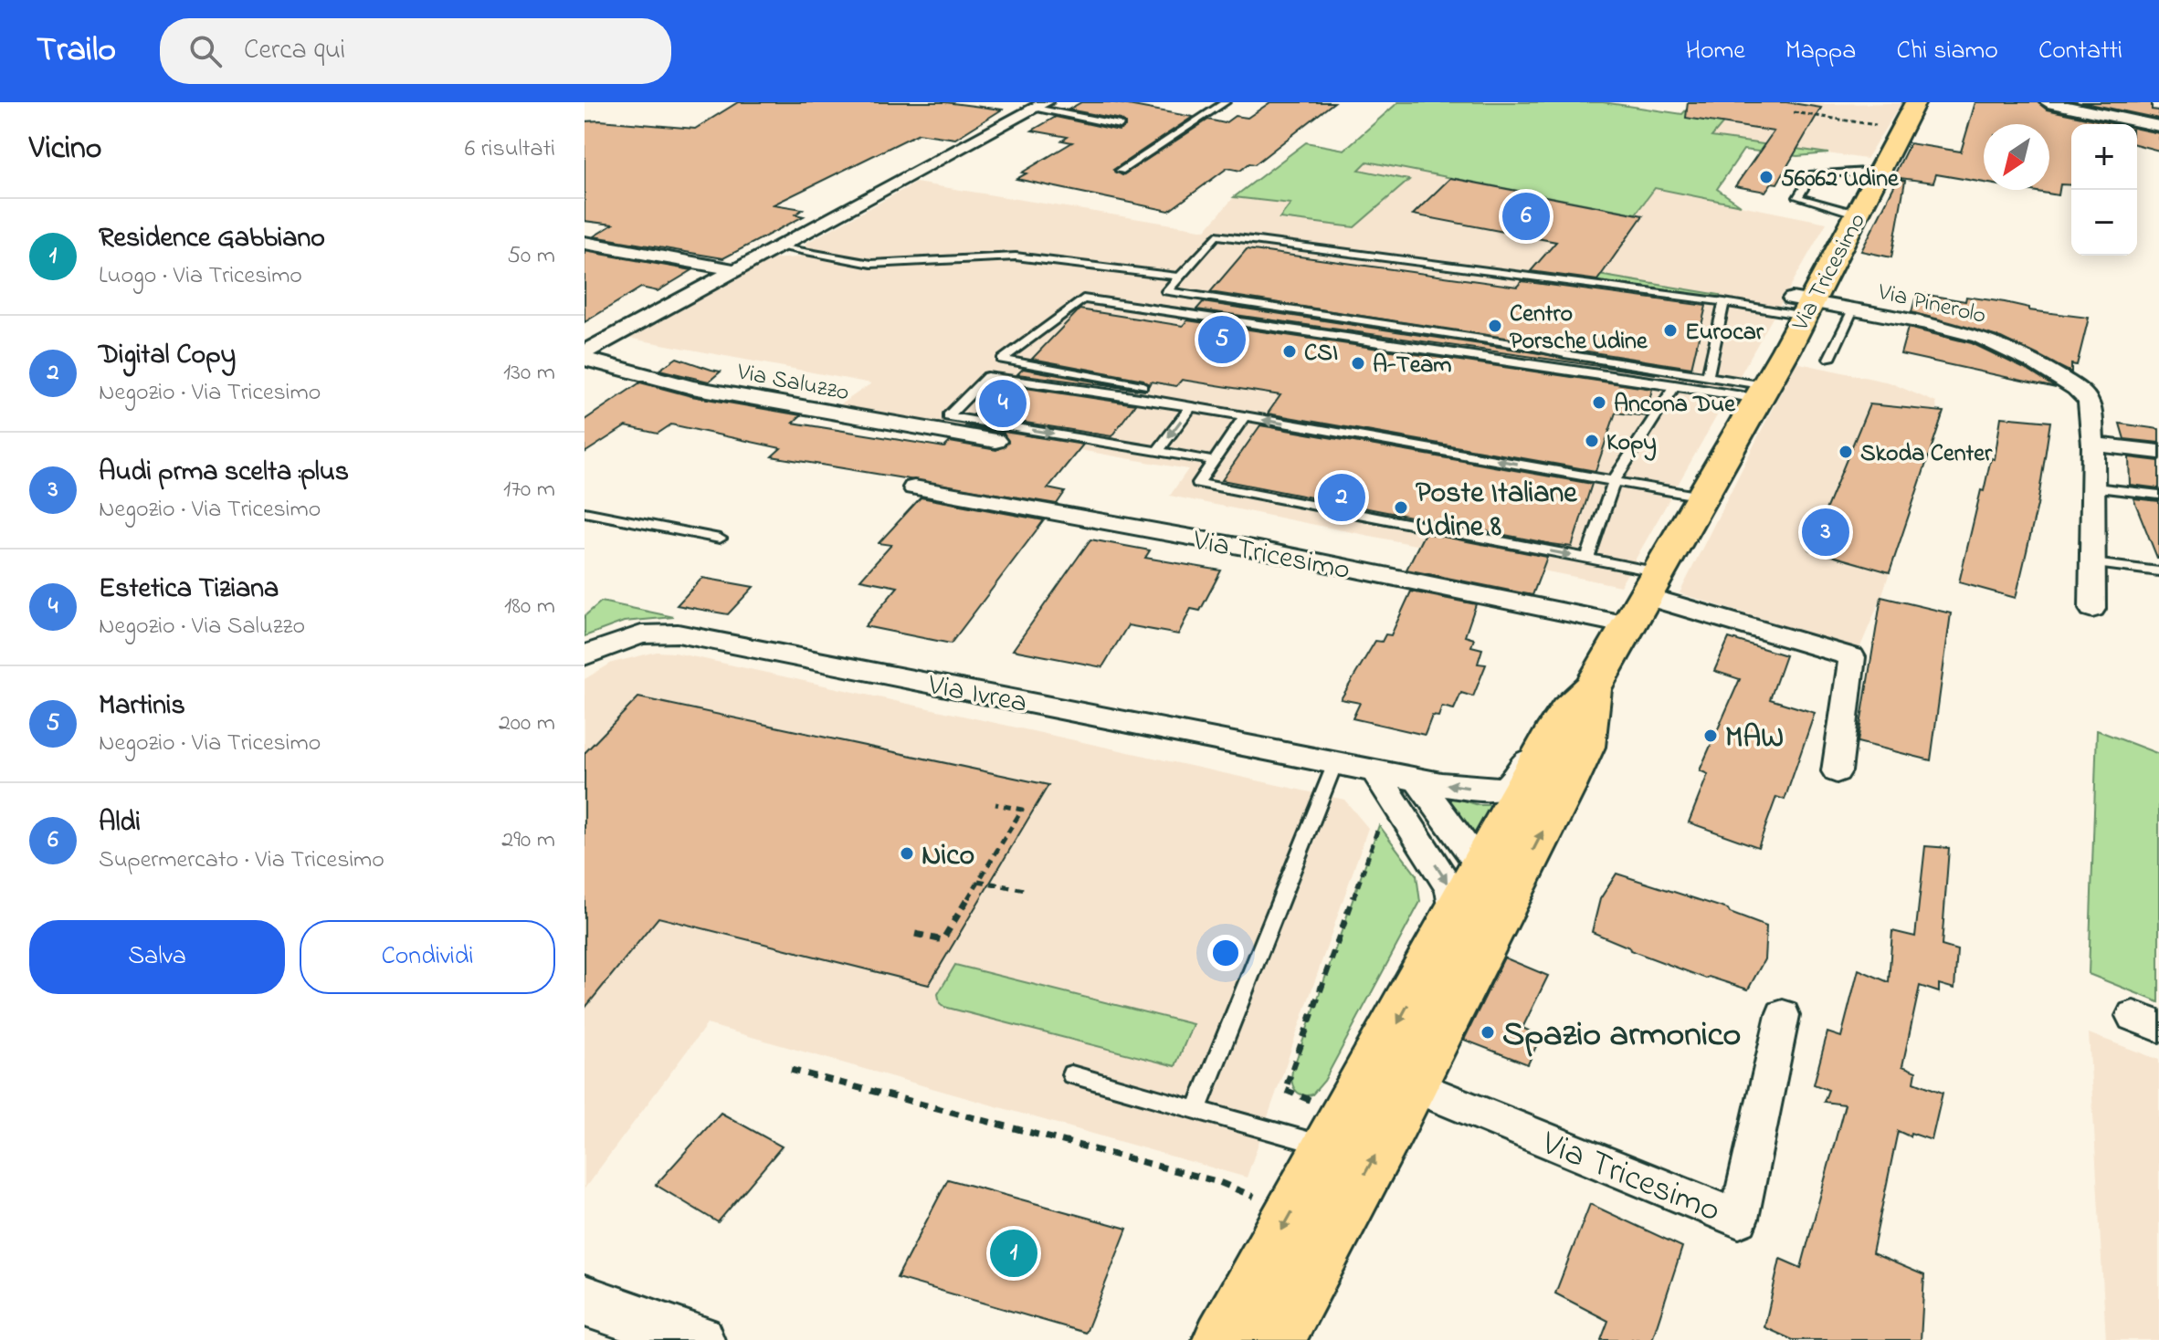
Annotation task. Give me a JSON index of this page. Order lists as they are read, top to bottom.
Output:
{
  "streets": {
    "main road": ["Via Tricesimo"],
    "street": ["Via Pinerolo", "Via Saluzzo", "Via Ivrea"]
  },
  "crossings": [
    ["Via Tricesimo", "Via Pinerolo"],
    ["Via Tricesimo", "Via Ivrea"]
  ],
  "places": [
    "56062 Udine",
    "Centro Porsche Udine",
    "Eurocar",
    "CSI",
    "A-Team",
    "Ancona Due",
    "Kopy",
    "Skoda Center",
    "Poste Italiane Udine 8",
    "MAW",
    "Nico",
    "Spazio armonico"
  ],
  "north": "bottom left",
  "page": {
    "header": "Trailo",
    "search": "Cerca qui",
    "nav": [
      "Home",
      "Mappa",
      "Chi siamo",
      "Contatti"
    ],
    "heading": ["Vicino", "6 risultati"],
    "map_buttons": ["+", "−"],
    "pins": [
      "6",
      "5",
      "4",
      "2",
      "3",
      "1"
    ],
    "list": [
      {
        "mark": "1",
        "name": "Residence Gabbiano",
        "note": "Luogo · Via Tricesimo",
        "value": "50 m"
      },
      {
        "mark": "2",
        "name": "Digital Copy",
        "note": "Negozio · Via Tricesimo",
        "value": "130 m"
      },
      {
        "mark": "3",
        "name": "Audi prma scelta :plus",
        "note": "Negozio · Via Tricesimo",
        "value": "170 m"
      },
      {
        "mark": "4",
        "name": "Estetica Tiziana",
        "note": "Negozio · Via Saluzzo",
        "value": "180 m"
      },
      {
        "mark": "5",
        "name": "Martinis",
        "note": "Negozio · Via Tricesimo",
        "value": "200 m"
      },
      {
        "mark": "6",
        "name": "Aldi",
        "note": "Supermercato · Via Tricesimo",
        "value": "290 m"
      }
    ],
    "buttons": ["Salva", "Condividi"]
  }
}
